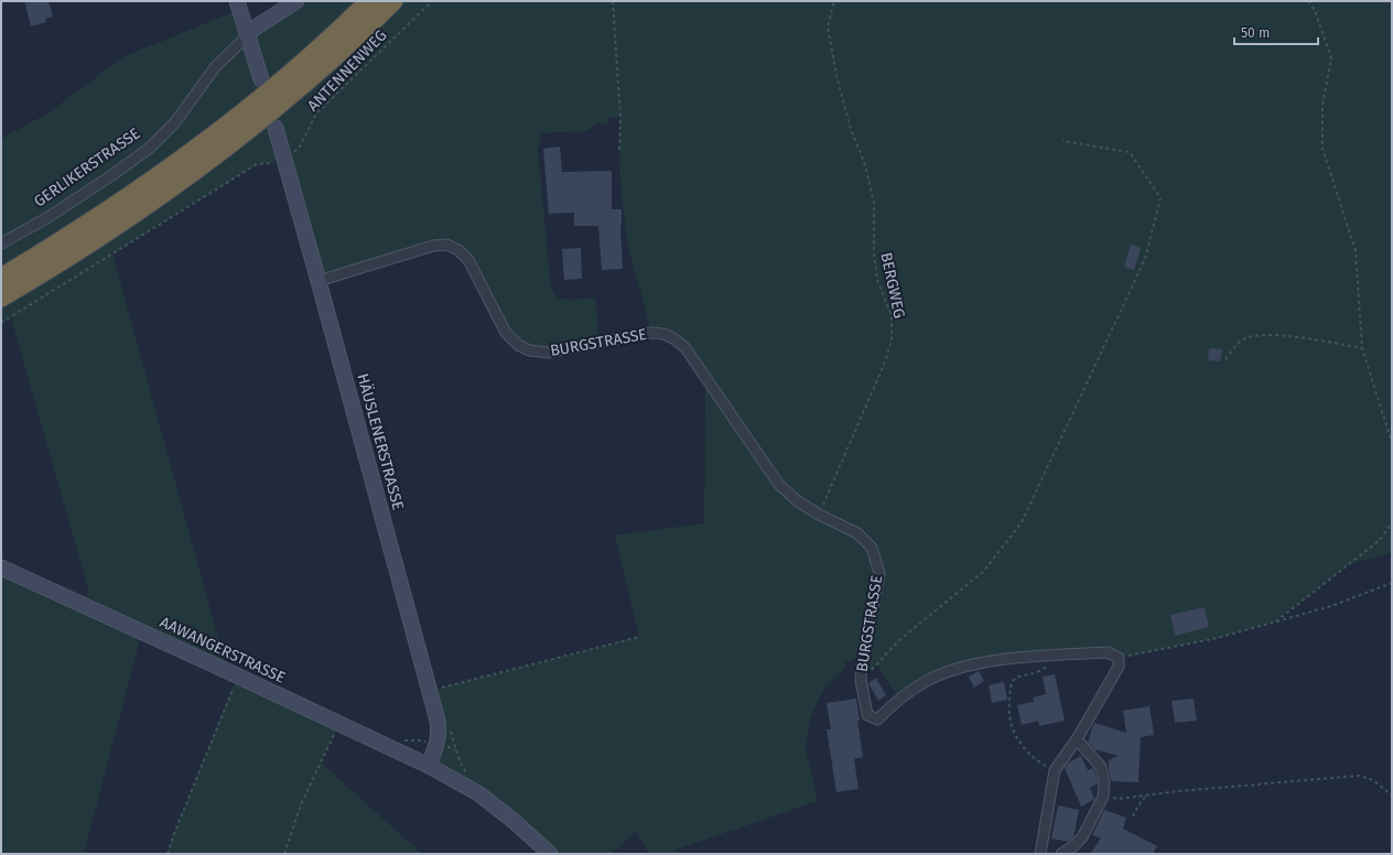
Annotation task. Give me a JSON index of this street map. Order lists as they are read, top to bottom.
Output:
{
  "streets": {
    "street": [
      "GERLIKERSTRASSE",
      "BURGSTRASSE",
      "HÄUSLENERSTRASSE",
      "AAWANGERSTRASSE"
    ],
    "path": ["ANTENNENWEG", "BERGWEG"]
  },
  "crossings": [
    ["ANTENNENWEG", "HÄUSLENERSTRASSE"],
    ["BERGWEG", "BURGSTRASSE"],
    ["BURGSTRASSE", "HÄUSLENERSTRASSE"],
    ["HÄUSLENERSTRASSE", "AAWANGERSTRASSE"]
  ],
  "scale_bar": "50 m"
}
